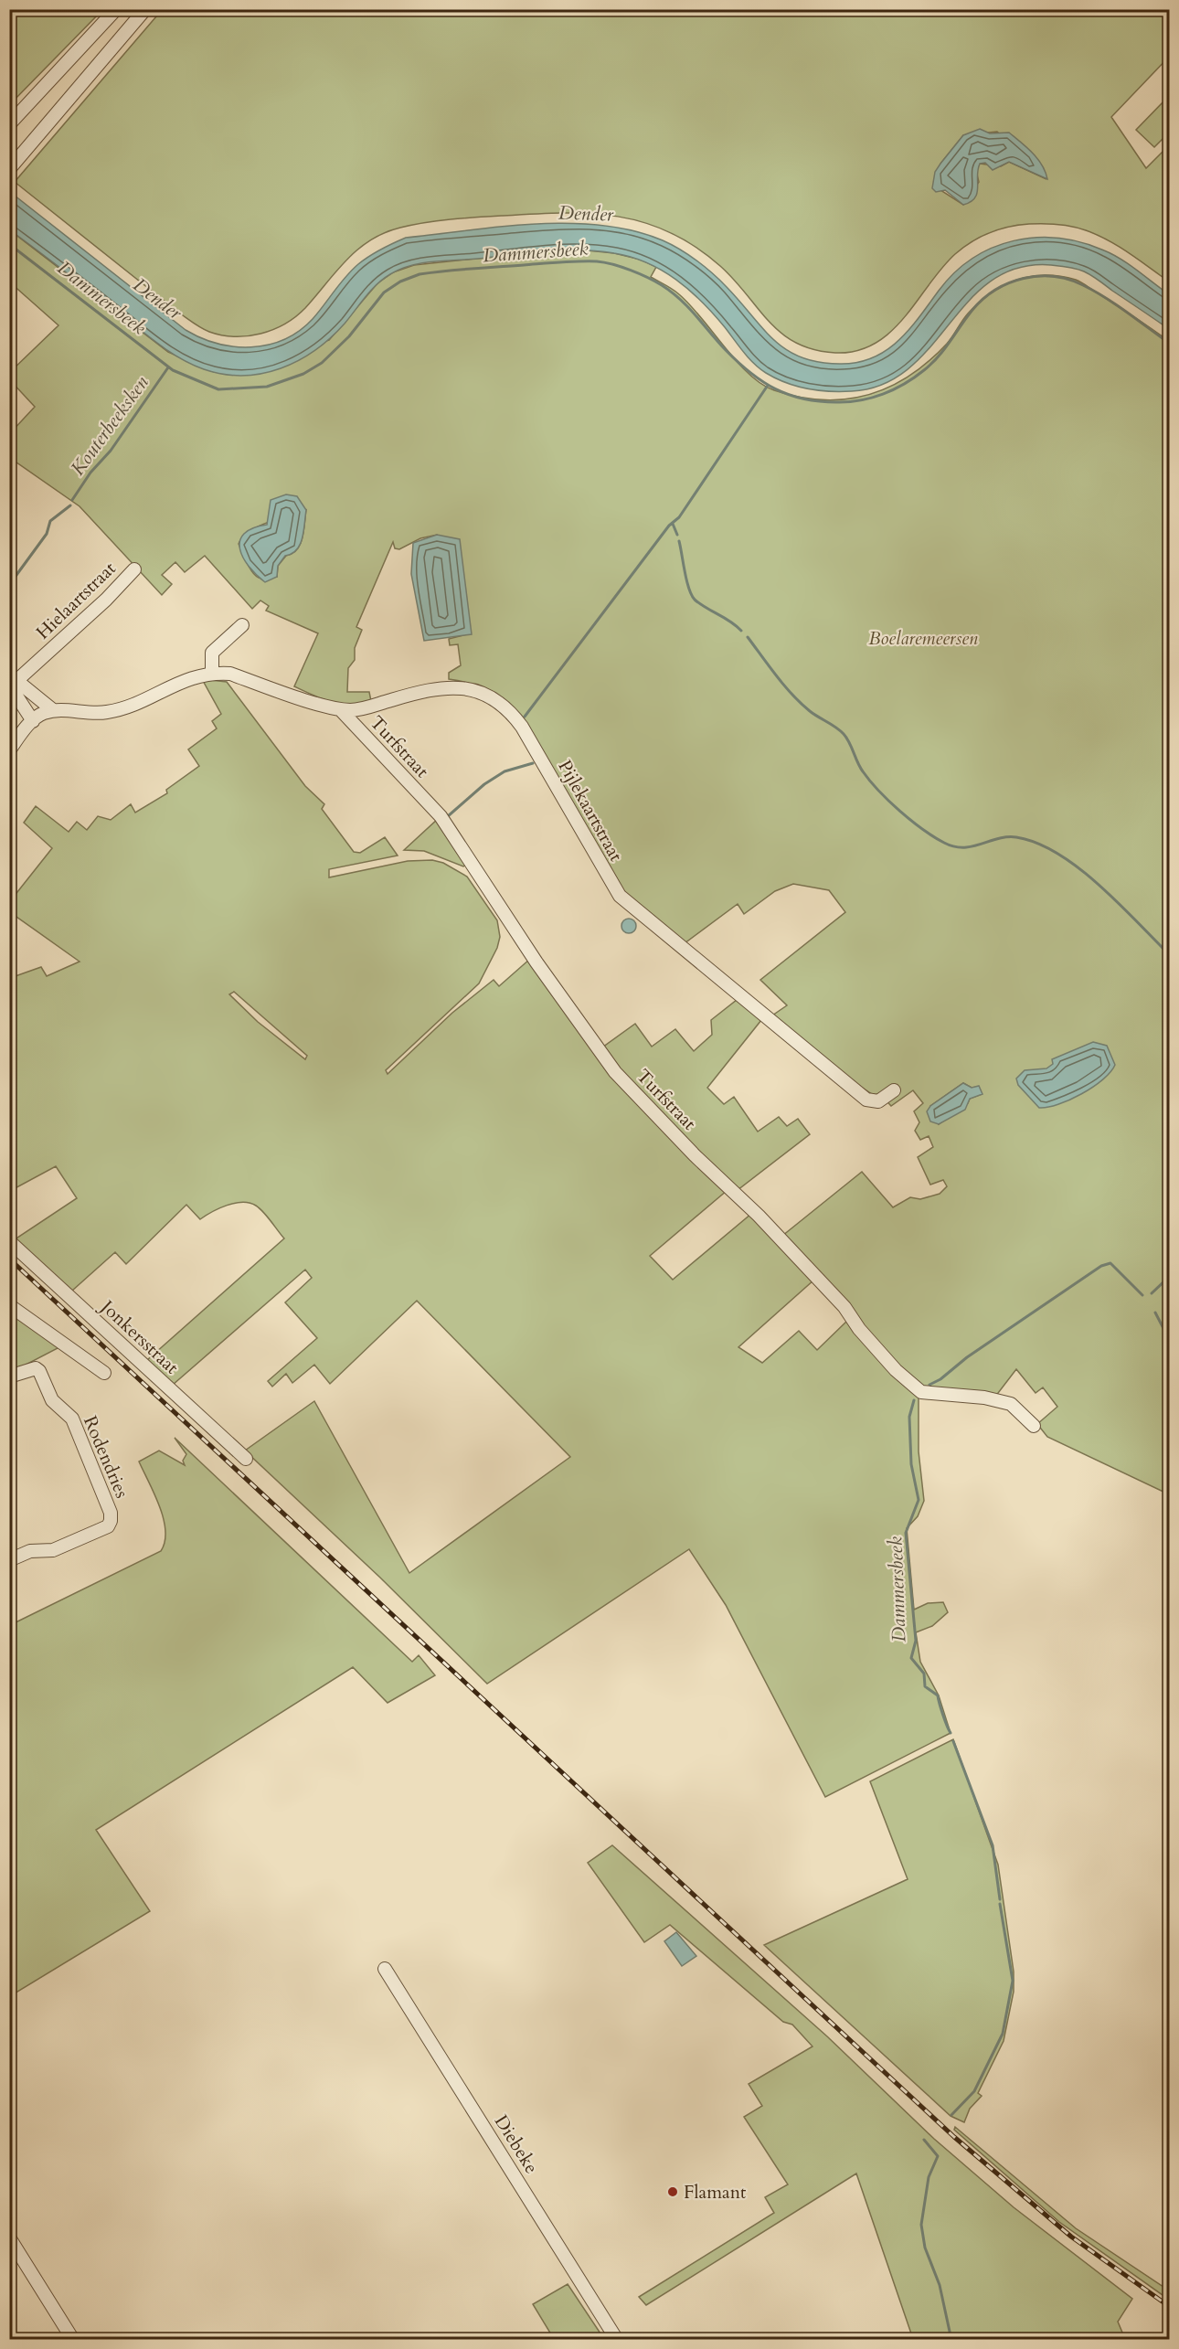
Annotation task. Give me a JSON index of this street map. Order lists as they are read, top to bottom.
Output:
{
  "streets": {
    "street": [
      "Hielaartstraat",
      "Turfstraat",
      "Pijlekaartstraat",
      "Jonkersstraat",
      "Rodendries",
      "Diebeke"
    ]
  },
  "crossings": [
    ["Turfstraat", "Pijlekaartstraat"]
  ],
  "water": ["Dender", "Dammersbeek", "Kouterbeeksken"],
  "parks": ["Boelaremeersen"],
  "places": ["Flamant"]
}
